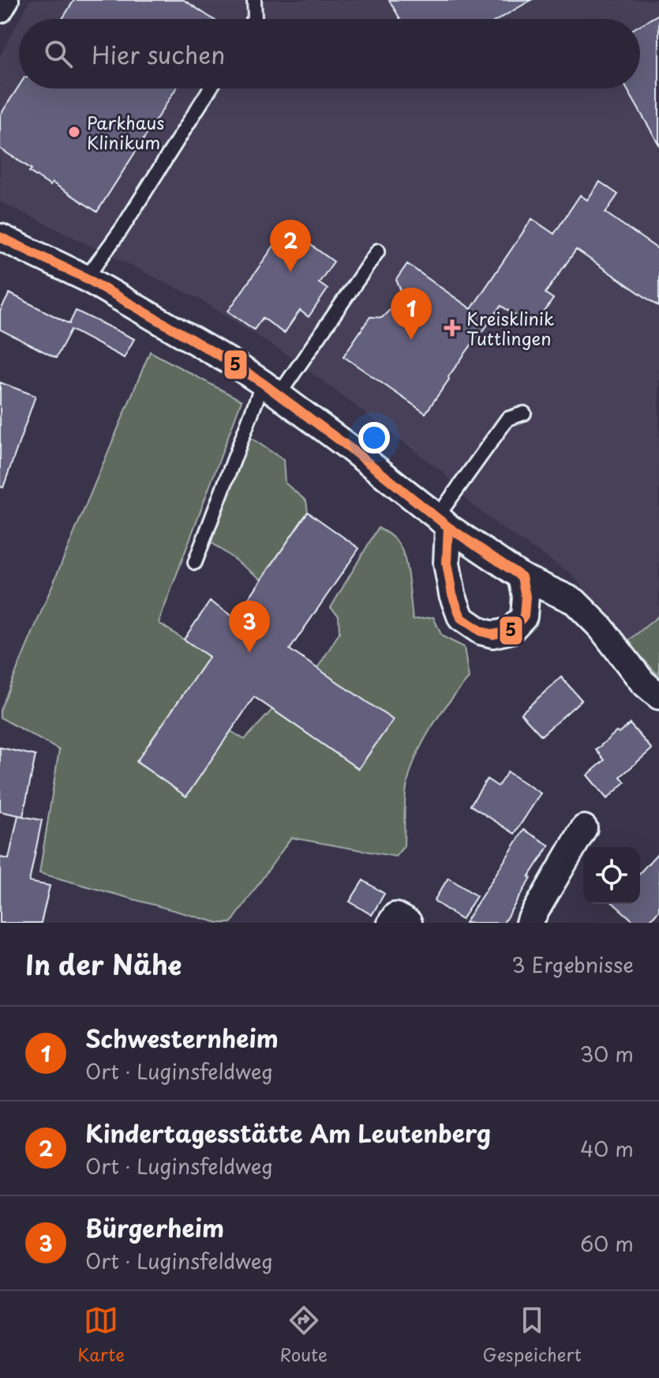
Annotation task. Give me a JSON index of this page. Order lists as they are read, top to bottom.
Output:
{
  "places": {
    "other": ["Parkhaus Klinikum"],
    "health": ["Kreisklinik Tuttlingen"]
  },
  "lines": ["transit line 5"],
  "page": {
    "search": "Hier suchen",
    "pins": ["2", "1", "3"],
    "heading": ["In der Nähe", "3 Ergebnisse"],
    "list": [
      {
        "mark": "1",
        "name": "Schwesternheim",
        "note": "Ort · Luginsfeldweg",
        "value": "30 m"
      },
      {
        "mark": "2",
        "name": "Kindertagesstätte Am Leutenberg",
        "note": "Ort · Luginsfeldweg",
        "value": "40 m"
      },
      {
        "mark": "3",
        "name": "Bürgerheim",
        "note": "Ort · Luginsfeldweg",
        "value": "60 m"
      }
    ],
    "nav": ["Karte", "Route", "Gespeichert"]
  }
}
